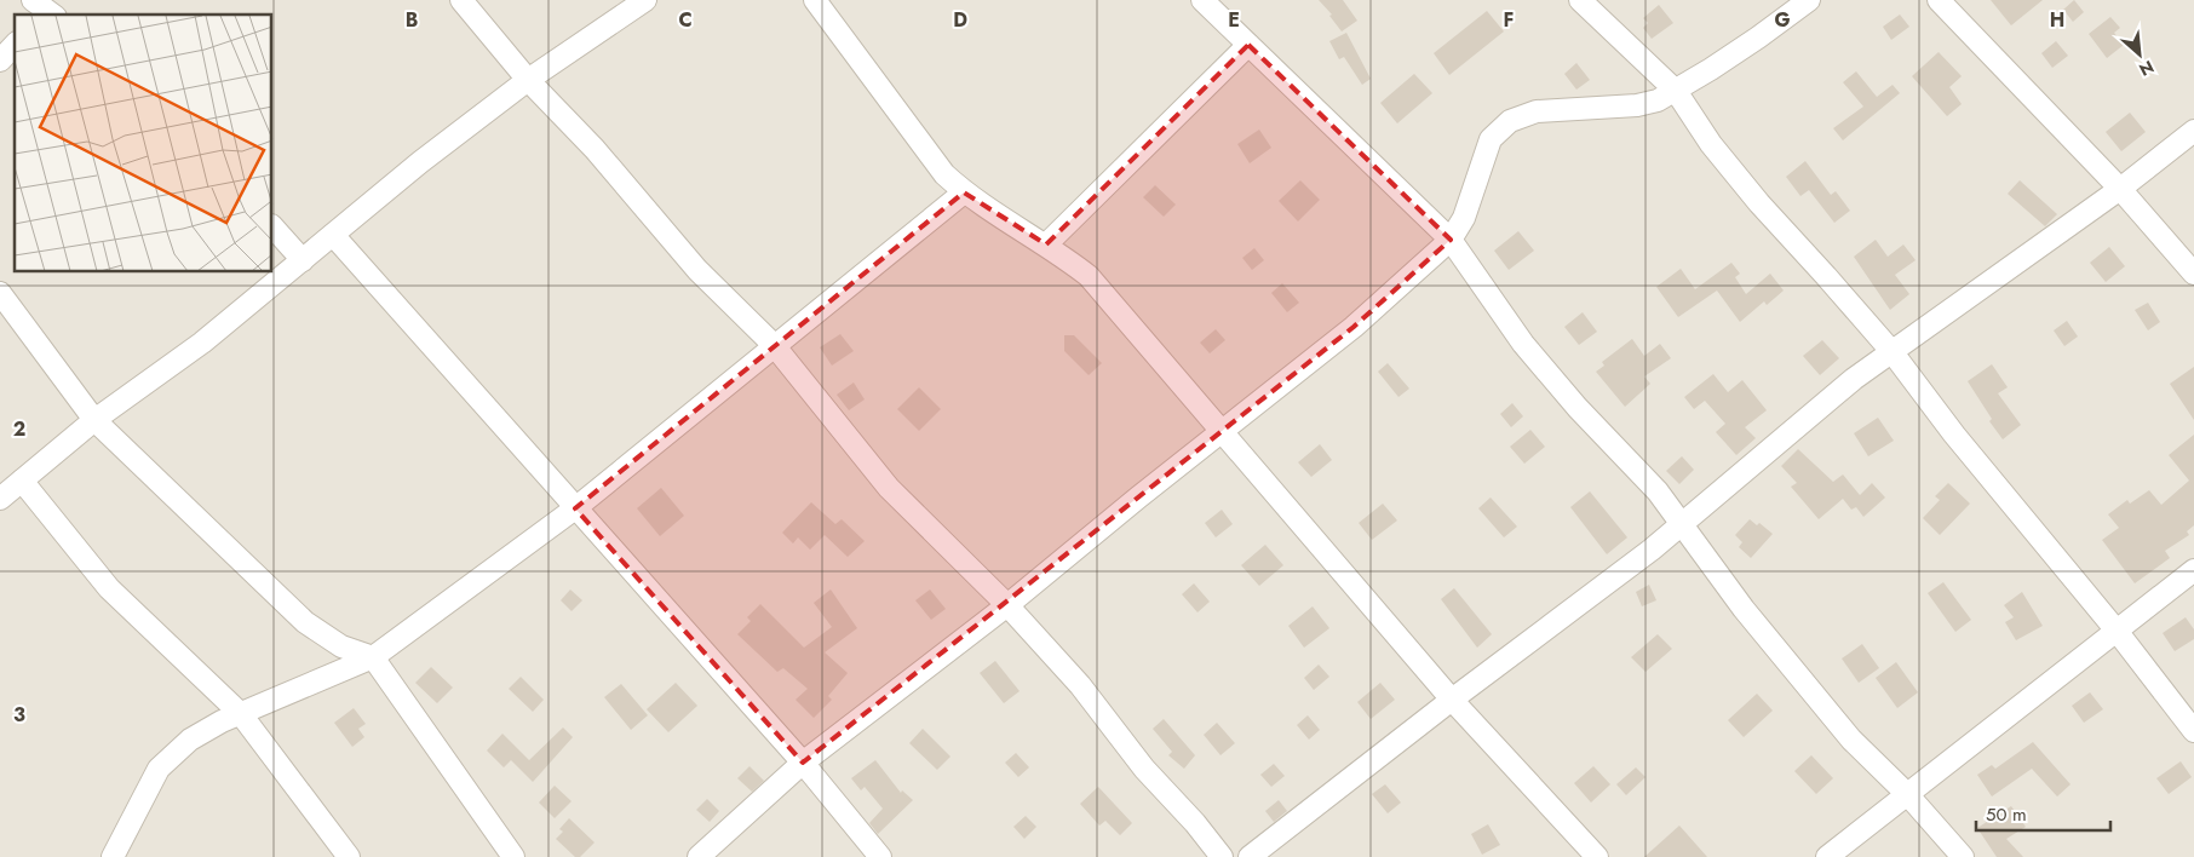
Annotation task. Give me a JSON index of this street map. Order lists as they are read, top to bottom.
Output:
{
  "scale_bar": "50 m",
  "north": "bottom right",
  "grid": {
    "columns": [
      "B",
      "C",
      "D",
      "E",
      "F",
      "G",
      "H"
    ],
    "rows": ["2", "3"]
  }
}
